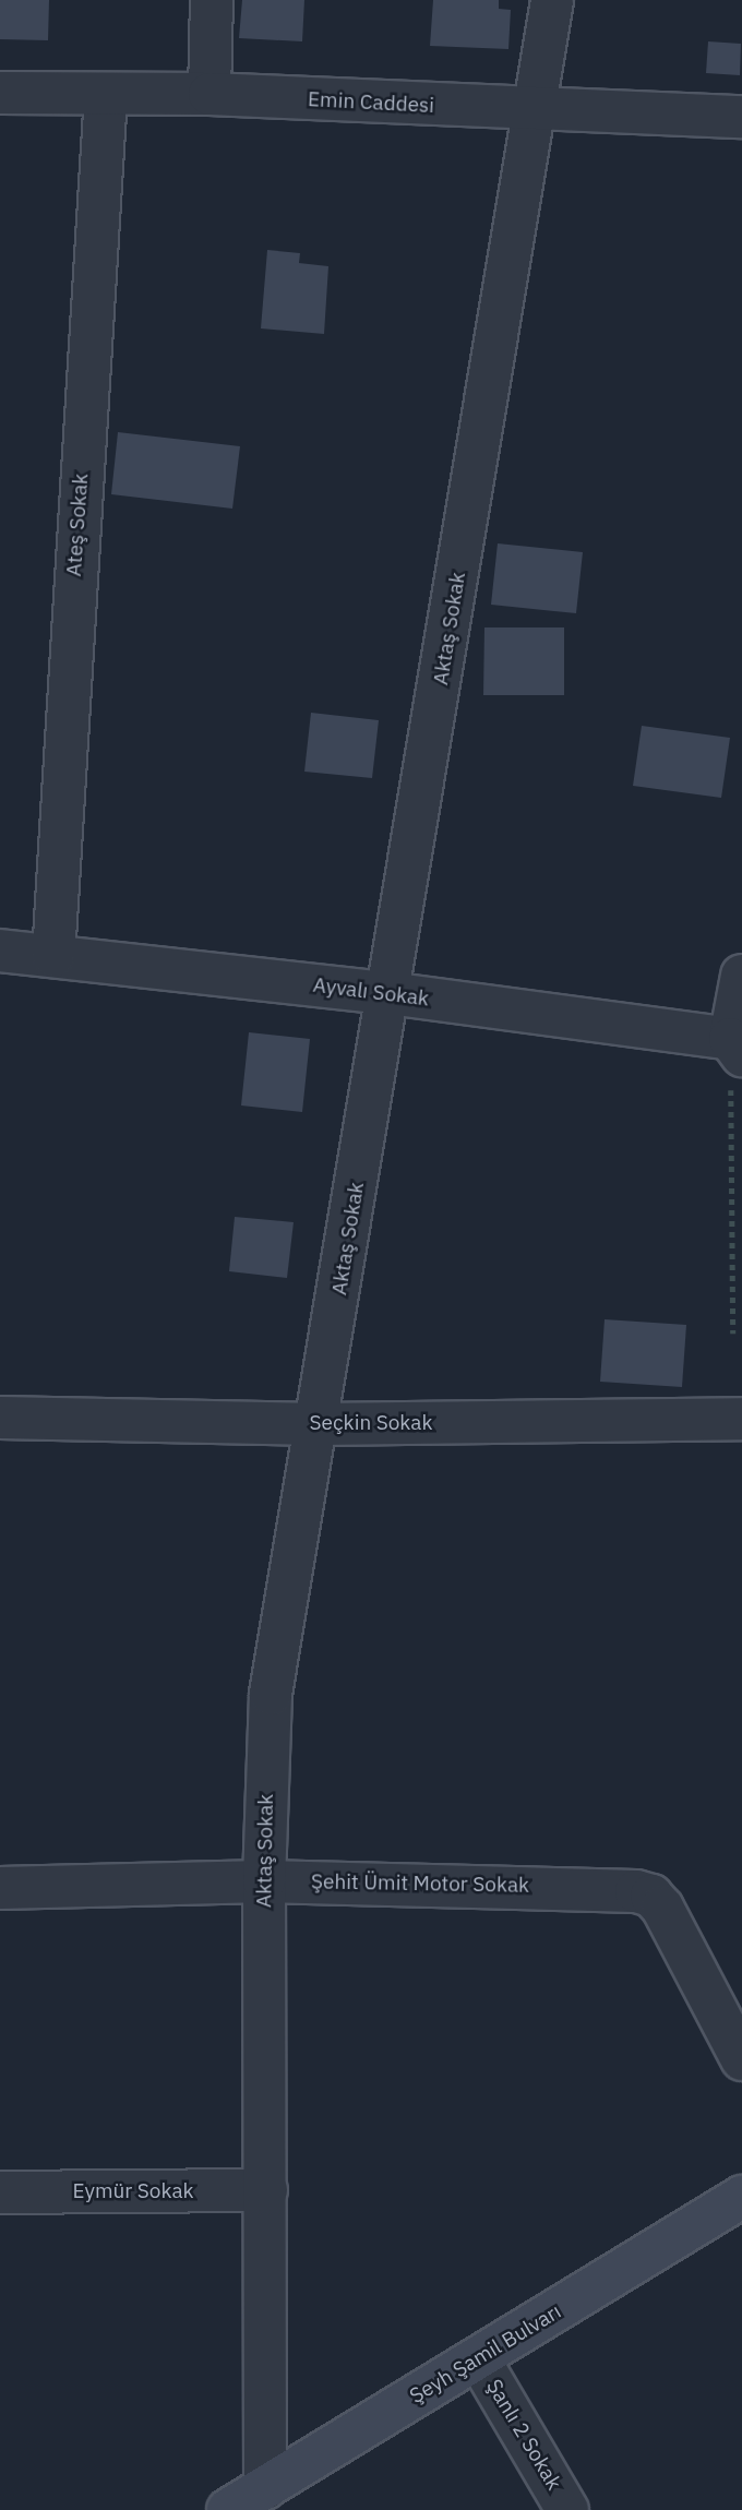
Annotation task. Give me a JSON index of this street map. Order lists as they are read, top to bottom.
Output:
{
  "streets": {
    "main road": ["Şeyh Şamil Bulvarı"],
    "street": [
      "Emin Caddesi",
      "Ateş Sokak",
      "Aktaş Sokak",
      "Ayvalı Sokak",
      "Seçkin Sokak",
      "Şehit Ümit Motor Sokak",
      "Eymür Sokak",
      "Şanlı 2 Sokak"
    ]
  },
  "crossings": [
    ["Emin Caddesi", "Ateş Sokak"],
    ["Emin Caddesi", "Aktaş Sokak"],
    ["Ateş Sokak", "Ayvalı Sokak"],
    ["Aktaş Sokak", "Ayvalı Sokak"],
    ["Aktaş Sokak", "Seçkin Sokak"],
    ["Aktaş Sokak", "Şehit Ümit Motor Sokak"],
    ["Aktaş Sokak", "Eymür Sokak"],
    ["Aktaş Sokak", "Şeyh Şamil Bulvarı"],
    ["Şeyh Şamil Bulvarı", "Şanlı 2 Sokak"]
  ]
}
